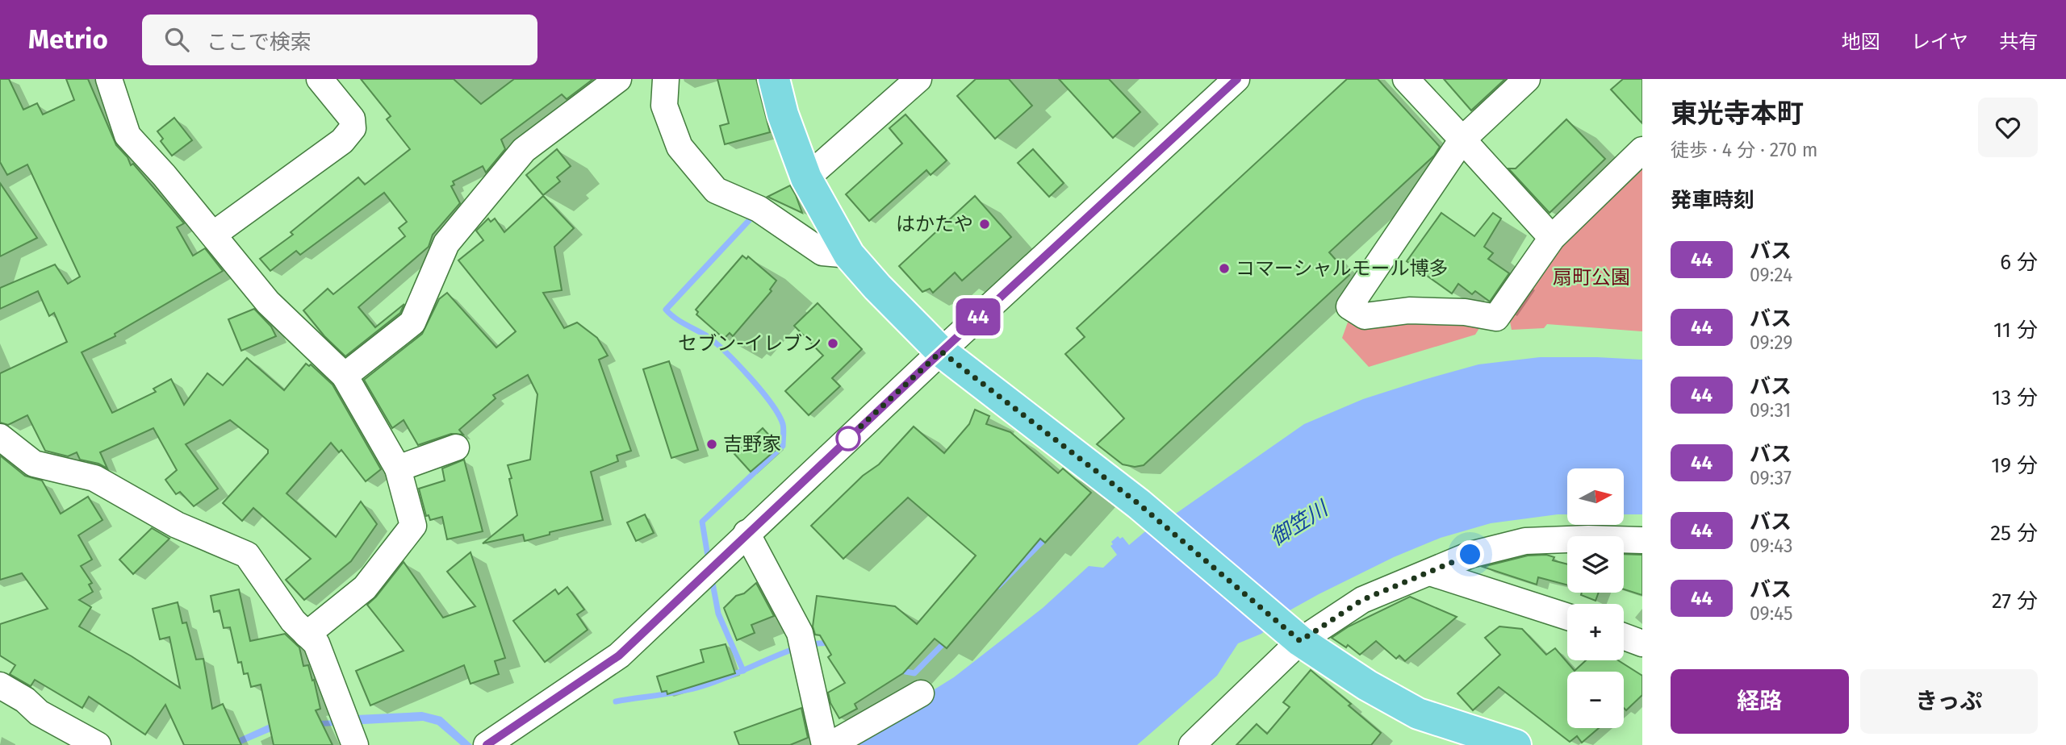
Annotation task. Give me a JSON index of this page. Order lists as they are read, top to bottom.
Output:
{
  "water": ["御笠川"],
  "parks": ["扇町公園"],
  "places": [
    "はかたや",
    "コマーシャルモール博多",
    "セブン-イレブン",
    "吉野家"
  ],
  "lines": ["bus line 44"],
  "north": "right",
  "page": {
    "header": "Metrio",
    "search": "ここで検索",
    "nav": ["地図", "レイヤ", "共有"],
    "on_map": "44",
    "heading": [
      ["東光寺本町", "徒歩 · 4 分 · 270 m"],
      "発車時刻"
    ],
    "list": [
      {
        "mark": "44",
        "name": "バス",
        "note": "09:24",
        "value": "6 分"
      },
      {
        "mark": "44",
        "name": "バス",
        "note": "09:29",
        "value": "11 分"
      },
      {
        "mark": "44",
        "name": "バス",
        "note": "09:31",
        "value": "13 分"
      },
      {
        "mark": "44",
        "name": "バス",
        "note": "09:37",
        "value": "19 分"
      },
      {
        "mark": "44",
        "name": "バス",
        "note": "09:43",
        "value": "25 分"
      },
      {
        "mark": "44",
        "name": "バス",
        "note": "09:45",
        "value": "27 分"
      }
    ],
    "map_buttons": ["+", "−"],
    "buttons": ["経路", "きっぷ"]
  }
}
